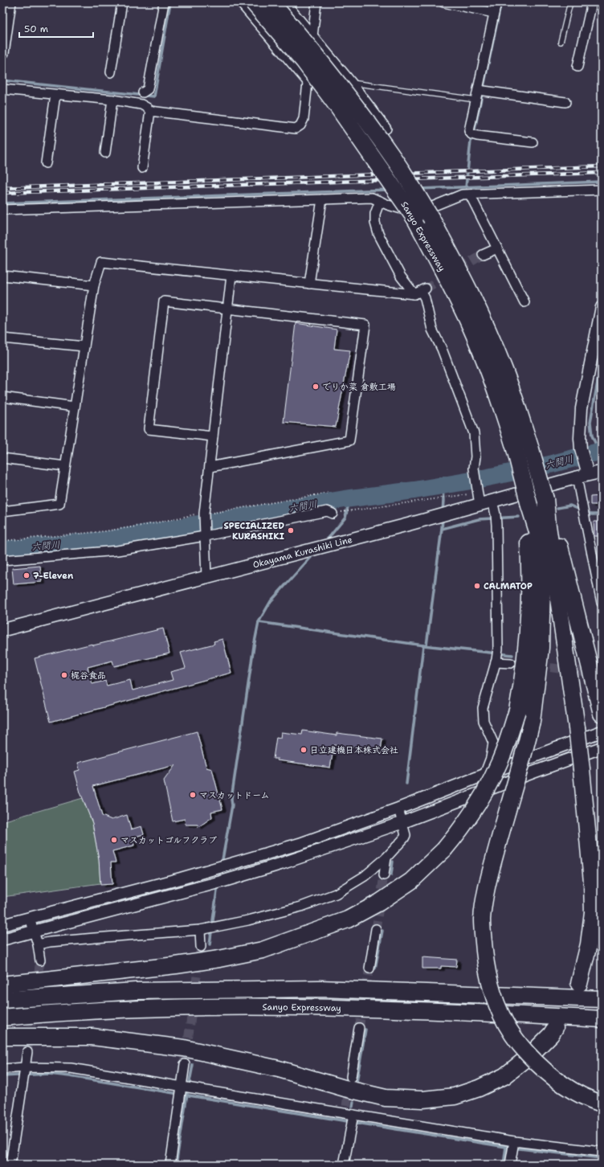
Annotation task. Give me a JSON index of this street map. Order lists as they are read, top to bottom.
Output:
{
  "streets": {
    "highway": ["Sanyo Expressway"],
    "main road": ["Okayama Kurashiki Line"]
  },
  "water": ["六間川"],
  "places": [
    "でりか菜 倉敷工場",
    "SPECIALIZED KURASHIKI",
    "7-Eleven",
    "CALMATOP",
    "梶谷食品",
    "日立建機日本株式会社",
    "マスカットドーム",
    "マスカットゴルフクラブ"
  ],
  "scale_bar": "50 m"
}
